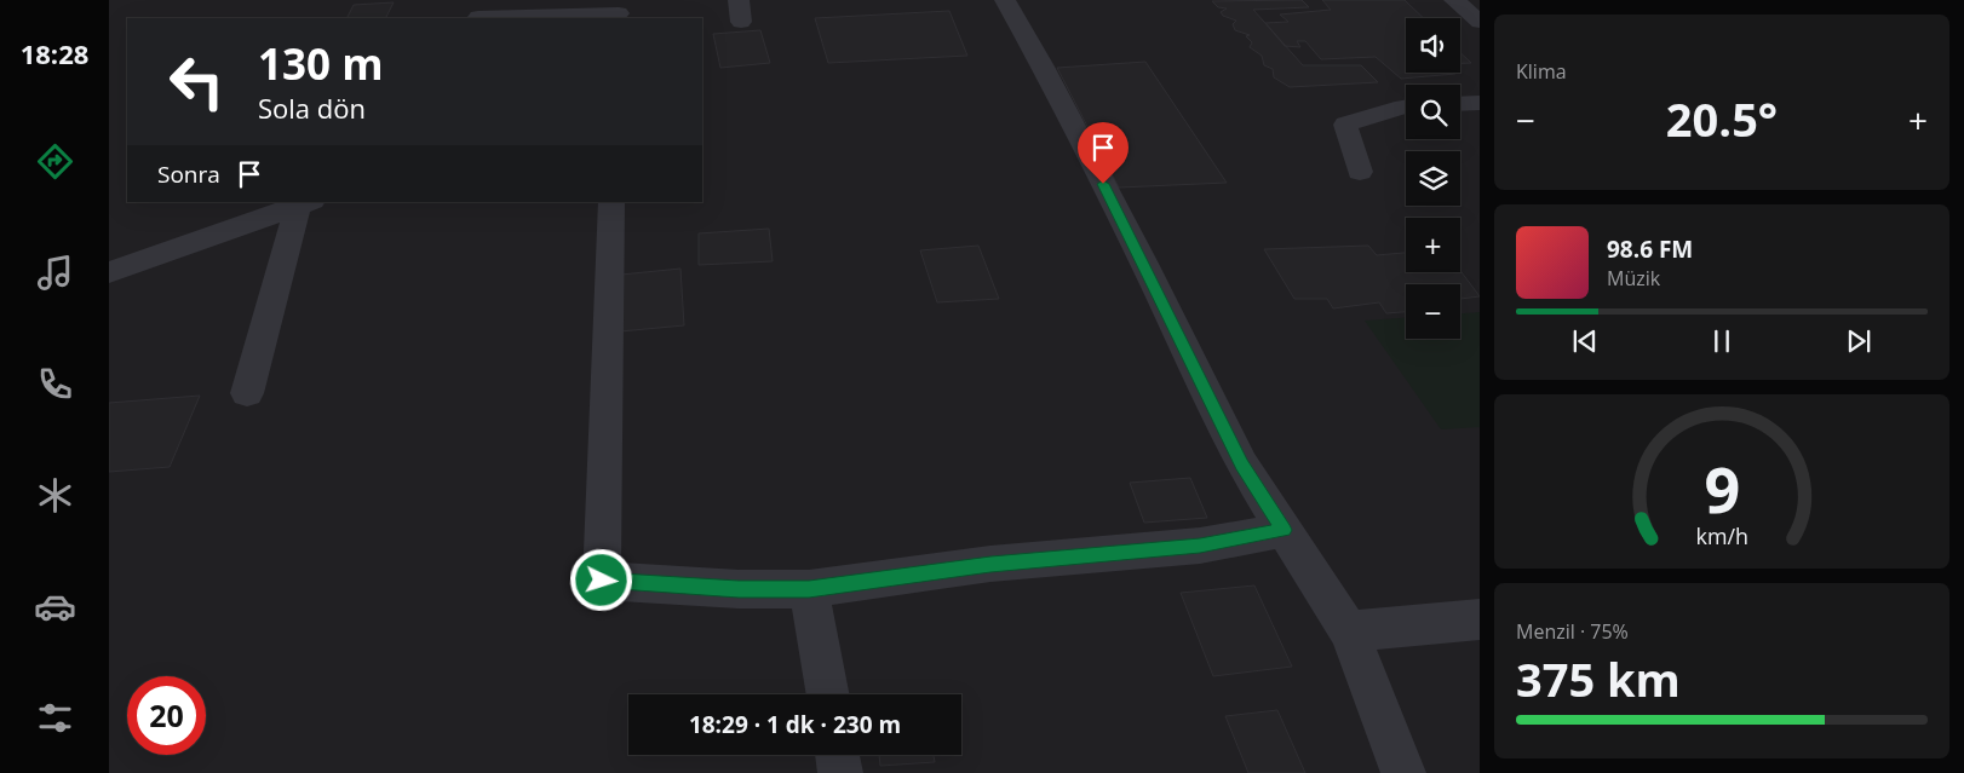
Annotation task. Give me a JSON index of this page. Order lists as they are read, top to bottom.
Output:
{
  "page": {
    "tabs": "18:28",
    "tile": [
      "Klima",
      ["Menzil · 75%", "375 km"]
    ],
    "map_buttons": ["+", "−"],
    "turn": ["130 m", "Sola dön"],
    "heat": ["−", "20.5°", "+"],
    "then": "Sonra",
    "song": ["98.6 FM", "Müzik"],
    "limit": "20",
    "trip": "18:29 · 1 dk · 230 m",
    "gauge": ["9", "km/h"]
  }
}
